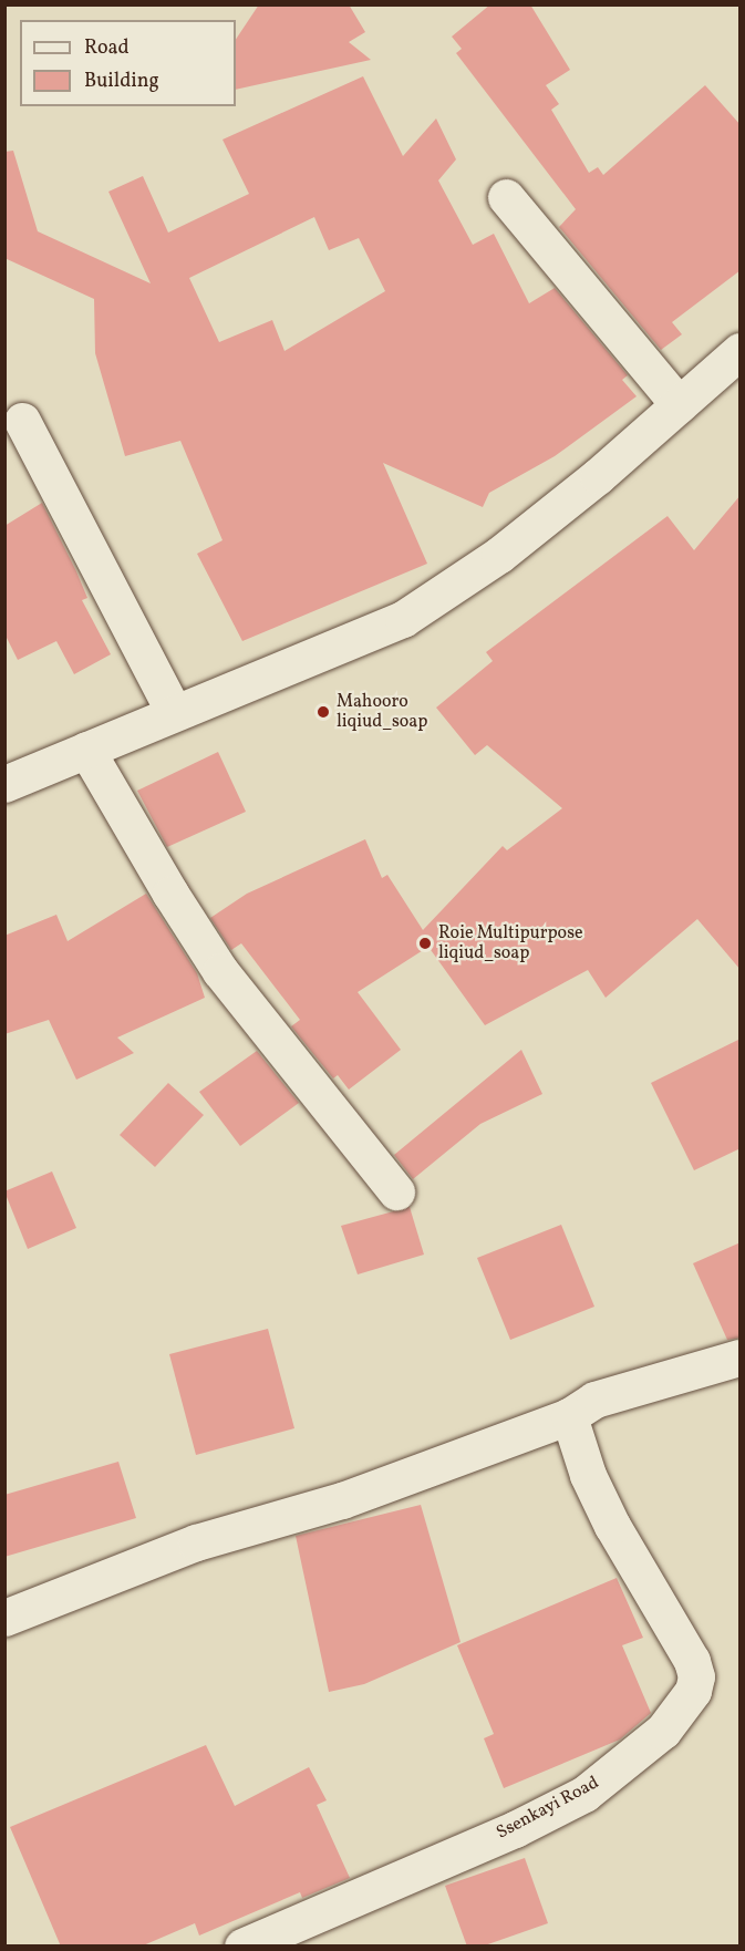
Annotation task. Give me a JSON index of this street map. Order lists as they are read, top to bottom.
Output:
{
  "streets": {
    "street": ["Ssenkayi Road"]
  },
  "places": ["Mahooro liqiud_soap", "Roie Multipurpose liqiud_soap"],
  "legend": ["Road", "Building"]
}
